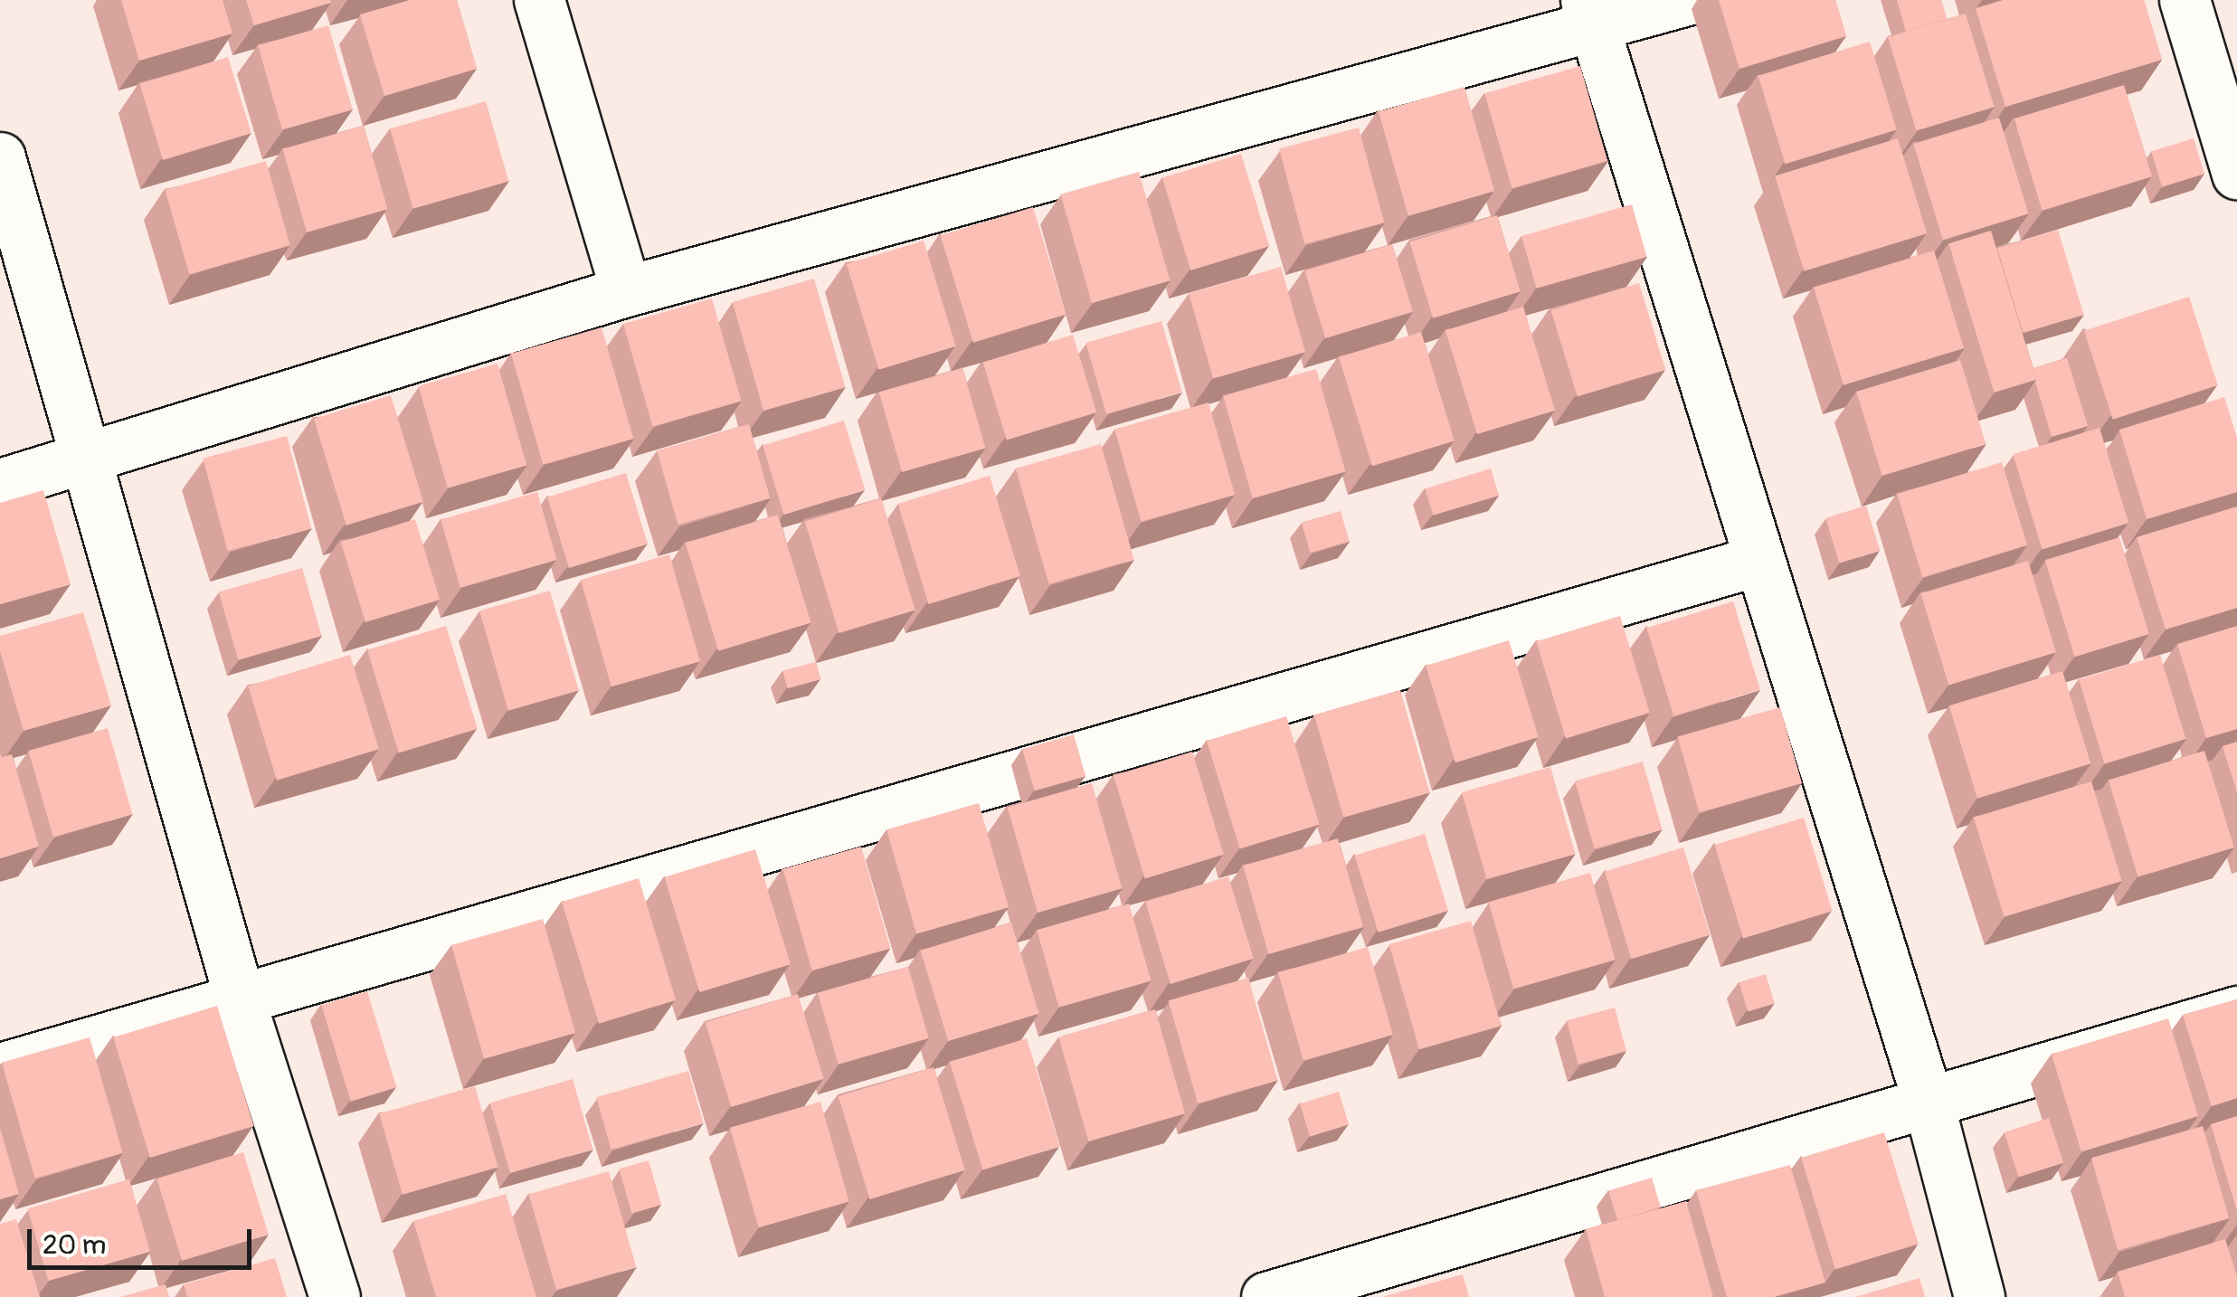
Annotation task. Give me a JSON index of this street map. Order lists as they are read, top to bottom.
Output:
{
  "scale_bar": "20 m"
}
